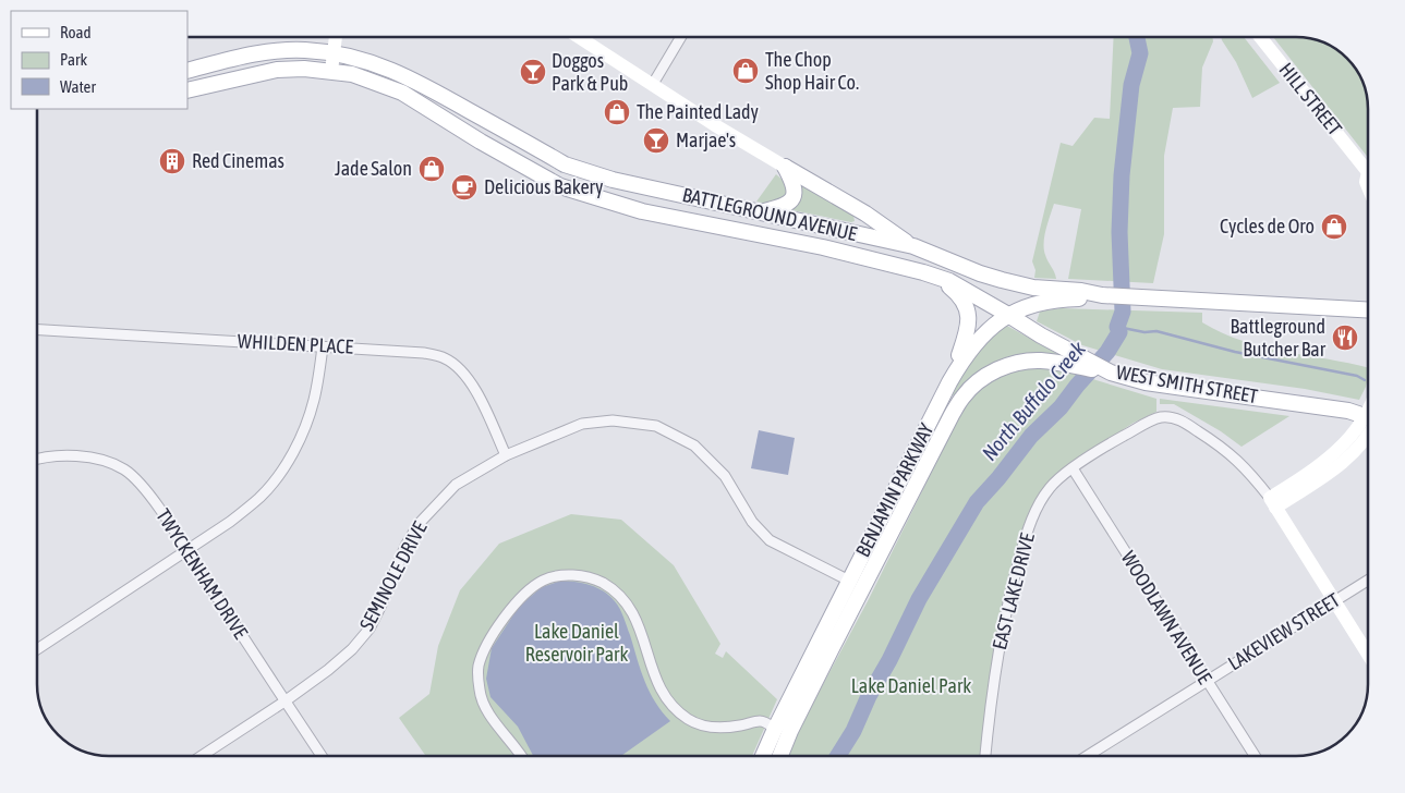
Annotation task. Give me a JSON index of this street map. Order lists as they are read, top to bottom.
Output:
{
  "streets": {
    "main road": ["BATTLEGROUND AVENUE", "WEST SMITH STREET", "BENJAMIN PARKWAY"],
    "street": [
      "HILL STREET",
      "WHILDEN PLACE",
      "TWYCKENHAM DRIVE",
      "SEMINOLE DRIVE",
      "EAST LAKE DRIVE",
      "WOODLAWN AVENUE",
      "LAKEVIEW STREET"
    ]
  },
  "crossings": [
    ["BATTLEGROUND AVENUE", "WEST SMITH STREET"],
    ["BATTLEGROUND AVENUE", "BENJAMIN PARKWAY"],
    ["WHILDEN PLACE", "SEMINOLE DRIVE"],
    ["WEST SMITH STREET", "BENJAMIN PARKWAY"],
    ["BENJAMIN PARKWAY", "SEMINOLE DRIVE"],
    ["TWYCKENHAM DRIVE", "SEMINOLE DRIVE"],
    ["EAST LAKE DRIVE", "WOODLAWN AVENUE"],
    ["WOODLAWN AVENUE", "LAKEVIEW STREET"]
  ],
  "water": ["North Buffalo Creek"],
  "parks": ["Lake Daniel Reservoir Park", "Lake Daniel Park"],
  "places": {
    "shop": [
      "The Chop Shop Hair Co.",
      "The Painted Lady",
      "Jade Salon",
      "Cycles de Oro"
    ],
    "bar": ["Doggos Park & Pub", "Marjae's"],
    "building": ["Red Cinemas"],
    "cafe": ["Delicious Bakery"],
    "restaurant": ["Battleground Butcher Bar"]
  },
  "legend": ["Road", "Park", "Water"]
}
